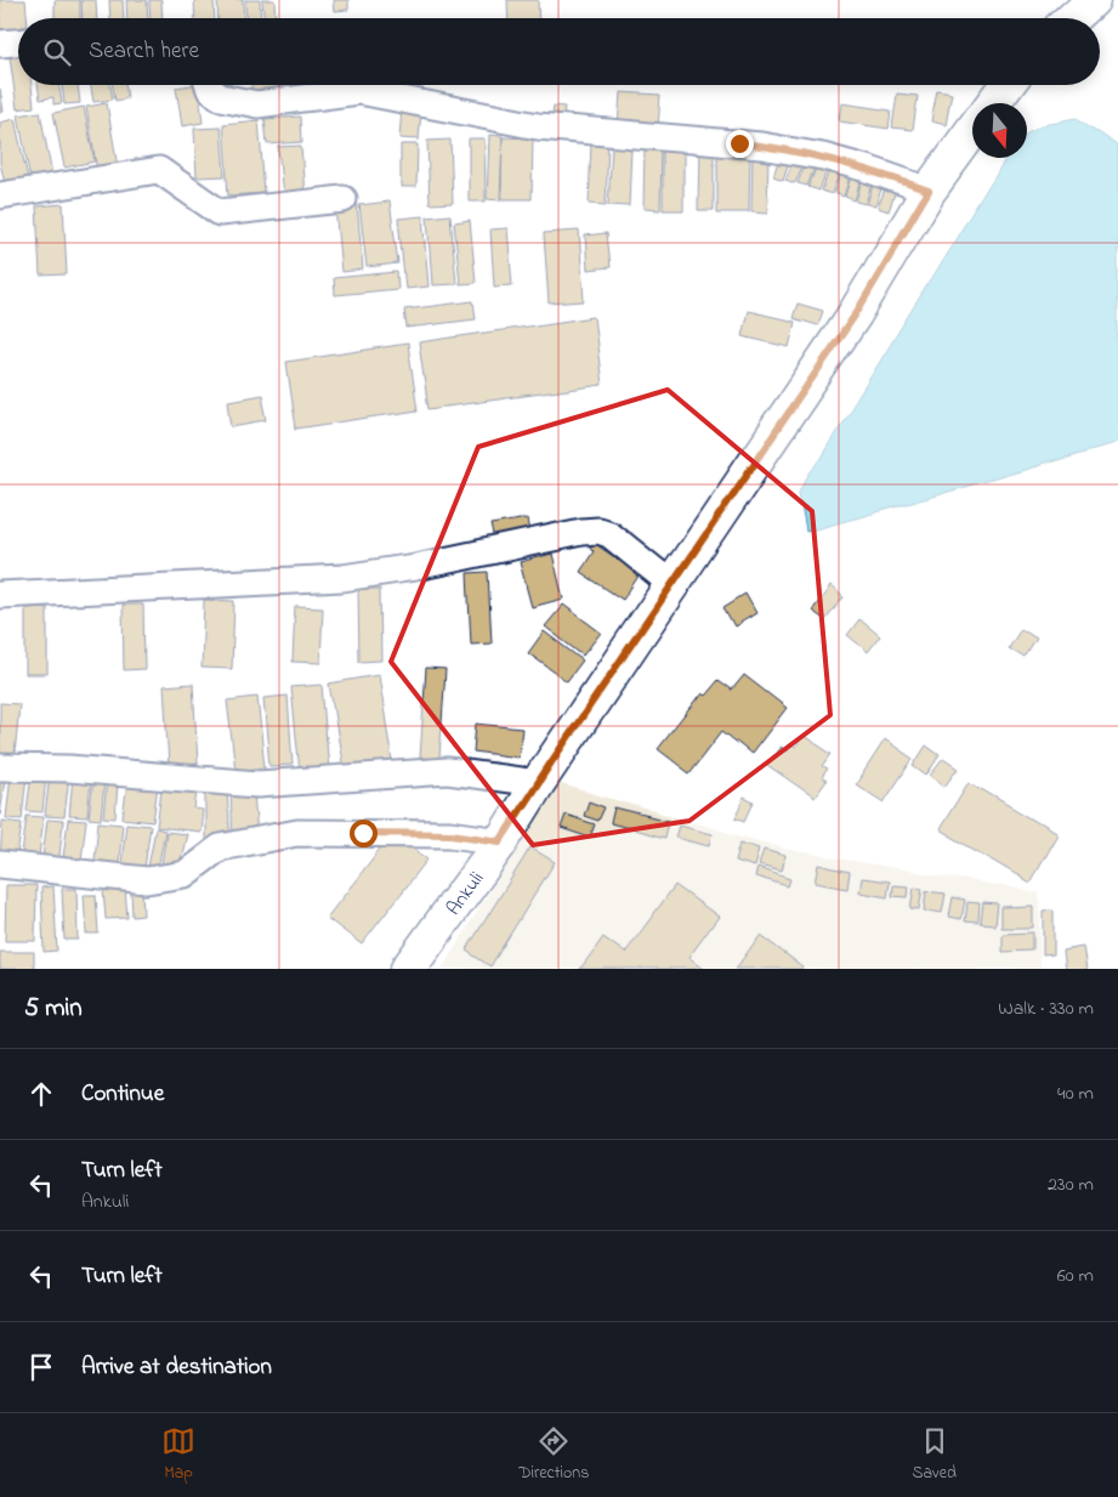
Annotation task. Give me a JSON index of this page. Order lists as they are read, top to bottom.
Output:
{
  "streets": {
    "main road": ["Ankuli"]
  },
  "north": "bottom",
  "page": {
    "search": "Search here",
    "heading": ["5 min", "Walk · 330 m"],
    "list": [
      ["Continue", "40 m"],
      ["Turn left", "Ankuli", "230 m"],
      ["Turn left", "60 m"],
      "Arrive at destination"
    ],
    "nav": ["Map", "Directions", "Saved"]
  }
}
